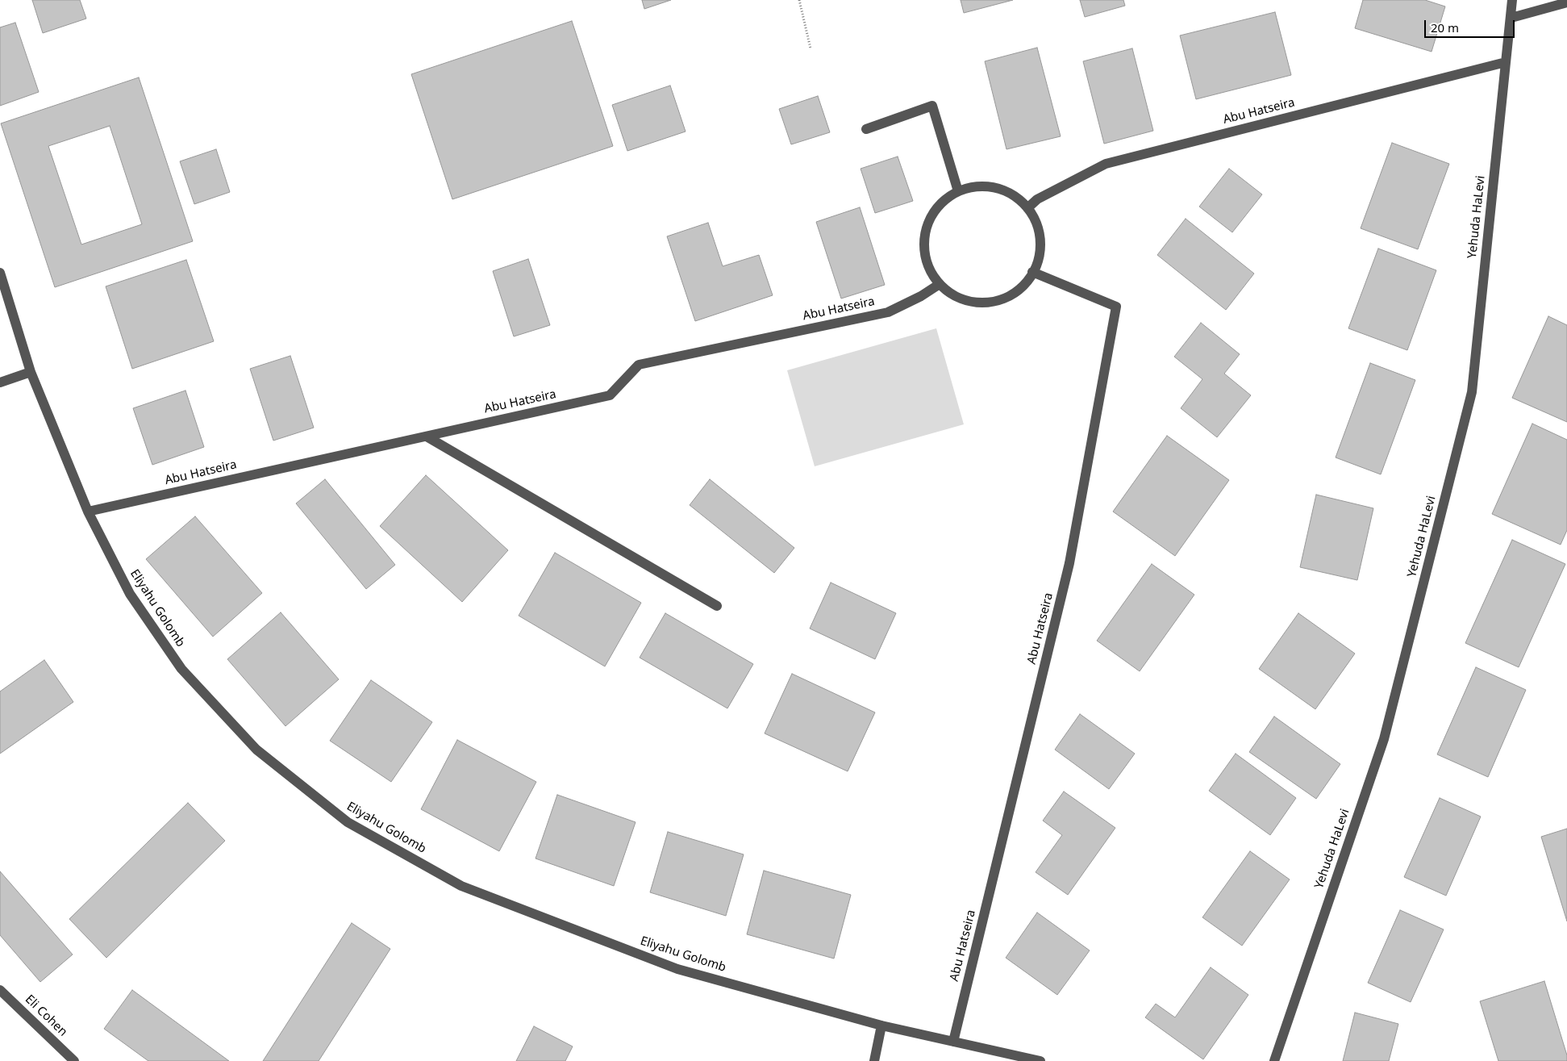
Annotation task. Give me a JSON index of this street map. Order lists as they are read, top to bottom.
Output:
{
  "streets": {
    "street": [
      "Abu Hatseira",
      "Yehuda HaLevi",
      "Eliyahu Golomb",
      "Eli Cohen"
    ]
  },
  "crossings": [
    ["Abu Hatseira", "Yehuda HaLevi"],
    ["Abu Hatseira", "Eliyahu Golomb"]
  ],
  "scale_bar": "20 m"
}
